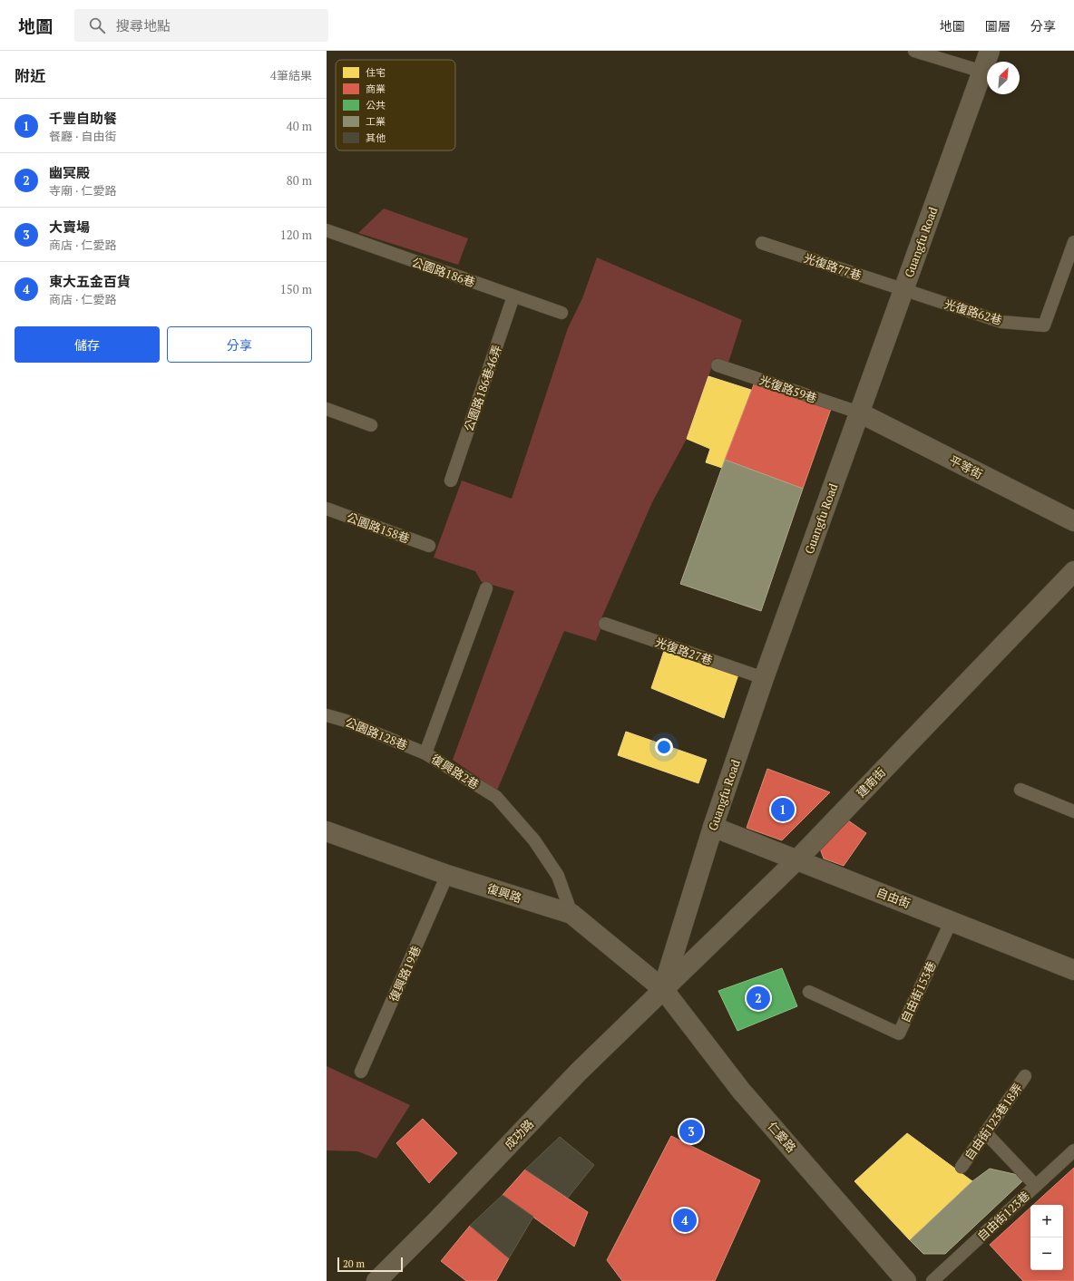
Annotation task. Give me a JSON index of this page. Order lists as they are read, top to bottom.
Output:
{
  "streets": {
    "street": [
      "Guangfu Road",
      "平等街",
      "建南街",
      "復興路",
      "自由街",
      "成功路",
      "仁愛路"
    ],
    "lane": [
      "光復路77巷",
      "公園路186巷",
      "光復路62巷",
      "公園路186巷46弄",
      "光復路59巷",
      "公園路158巷",
      "光復路27巷",
      "公園路128巷",
      "復興路2巷",
      "復興路19巷",
      "自由街153巷",
      "自由街123巷18弄",
      "自由街123巷"
    ]
  },
  "crossings": [
    ["Guangfu Road", "光復路77巷"],
    ["Guangfu Road", "光復路62巷"],
    ["Guangfu Road", "光復路59巷"],
    ["Guangfu Road", "平等街"],
    ["Guangfu Road", "光復路27巷"],
    ["Guangfu Road", "建南街"],
    ["Guangfu Road", "復興路"],
    ["Guangfu Road", "自由街"],
    ["Guangfu Road", "成功路"],
    ["Guangfu Road", "仁愛路"],
    ["光復路77巷", "光復路62巷"],
    ["公園路186巷", "公園路186巷46弄"],
    ["光復路59巷", "平等街"],
    ["公園路128巷", "復興路2巷"],
    ["復興路2巷", "復興路"],
    ["建南街", "復興路"],
    ["建南街", "自由街"],
    ["建南街", "成功路"],
    ["建南街", "仁愛路"],
    ["復興路", "復興路19巷"],
    ["復興路", "成功路"],
    ["復興路", "仁愛路"],
    ["自由街", "自由街153巷"],
    ["成功路", "仁愛路"]
  ],
  "legend": [
    "住宅",
    "商業",
    "公共",
    "工業",
    "其他"
  ],
  "scale_bar": "20 m",
  "north": "top right",
  "page": {
    "header": "地圖",
    "search": "搜尋地點",
    "nav": ["地圖", "圖層", "分享"],
    "heading": ["附近", "4筆結果"],
    "list": [
      {
        "mark": "1",
        "name": "千豐自助餐",
        "note": "餐廳 · 自由街",
        "value": "40 m"
      },
      {
        "mark": "2",
        "name": "幽冥殿",
        "note": "寺廟 · 仁愛路",
        "value": "80 m"
      },
      {
        "mark": "3",
        "name": "大賣場",
        "note": "商店 · 仁愛路",
        "value": "120 m"
      },
      {
        "mark": "4",
        "name": "東大五金百貨",
        "note": "商店 · 仁愛路",
        "value": "150 m"
      }
    ],
    "buttons": ["儲存", "分享"],
    "pins": [
      "1",
      "2",
      "3",
      "4"
    ],
    "map_buttons": ["+", "−"],
    "scale": "20 m"
  }
}
